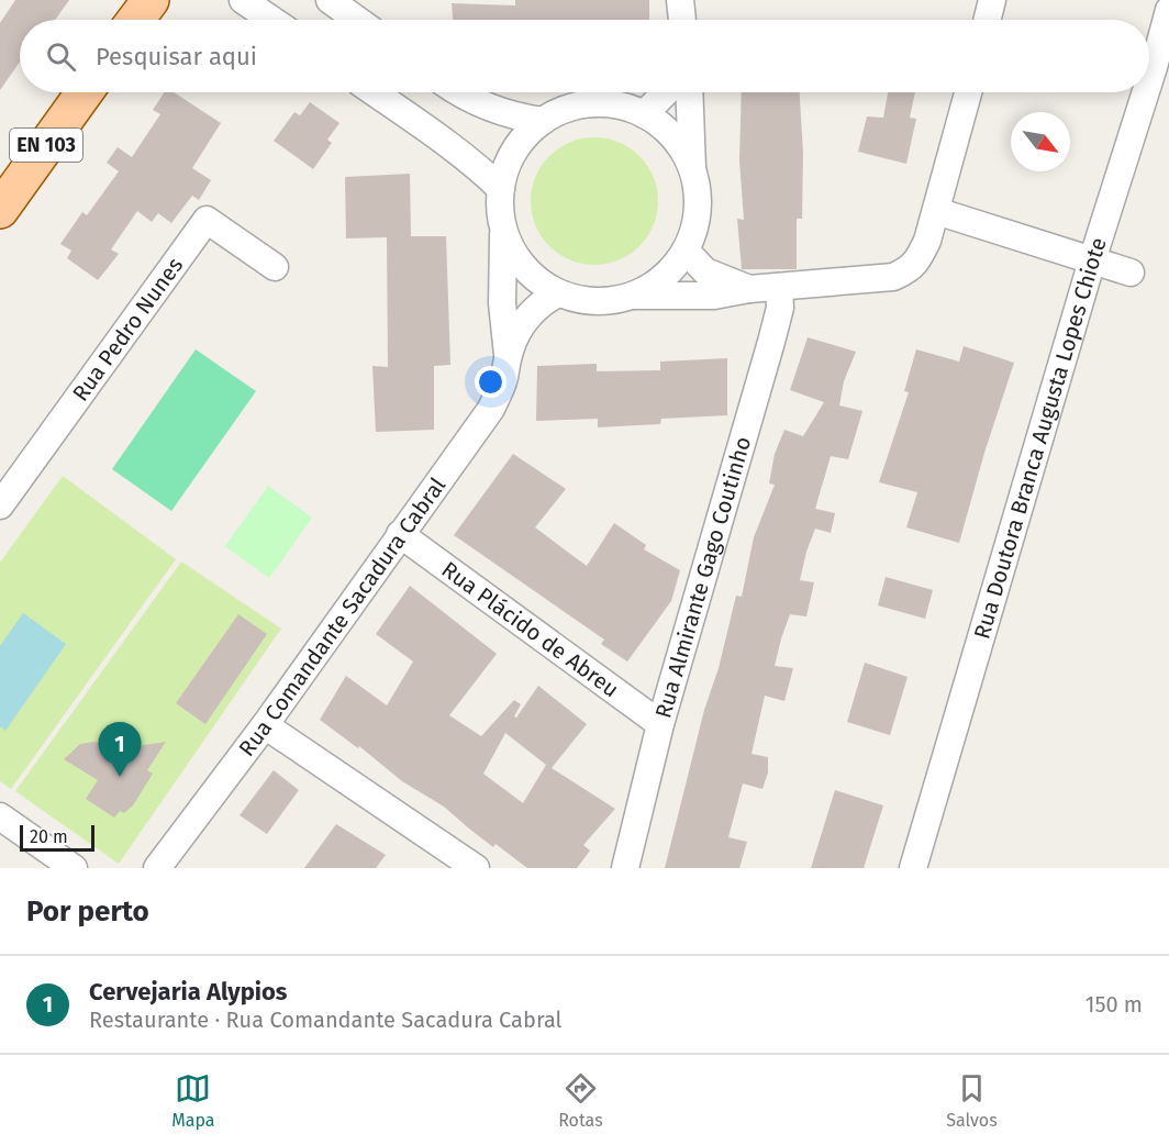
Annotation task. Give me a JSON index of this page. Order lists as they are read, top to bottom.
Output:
{
  "streets": {
    "main road": ["EN 103"],
    "street": [
      "Rua Pedro Nunes",
      "Rua Doutora Branca Augusta Lopes Chiote",
      "Rua Almirante Gago Coutinho",
      "Rua Comandante Sacadura Cabral",
      "Rua Plácido de Abreu"
    ]
  },
  "crossings": [
    ["Rua Almirante Gago Coutinho", "Rua Plácido de Abreu"],
    ["Rua Comandante Sacadura Cabral", "Rua Plácido de Abreu"]
  ],
  "scale_bar": "20 m",
  "north": "bottom right",
  "page": {
    "search": "Pesquisar aqui",
    "pins": "1",
    "scale": "20 m",
    "heading": "Por perto",
    "list": [
      {
        "mark": "1",
        "name": "Cervejaria Alypios",
        "note": "Restaurante · Rua Comandante Sacadura Cabral",
        "value": "150 m"
      }
    ],
    "nav": ["Mapa", "Rotas", "Salvos"]
  }
}
